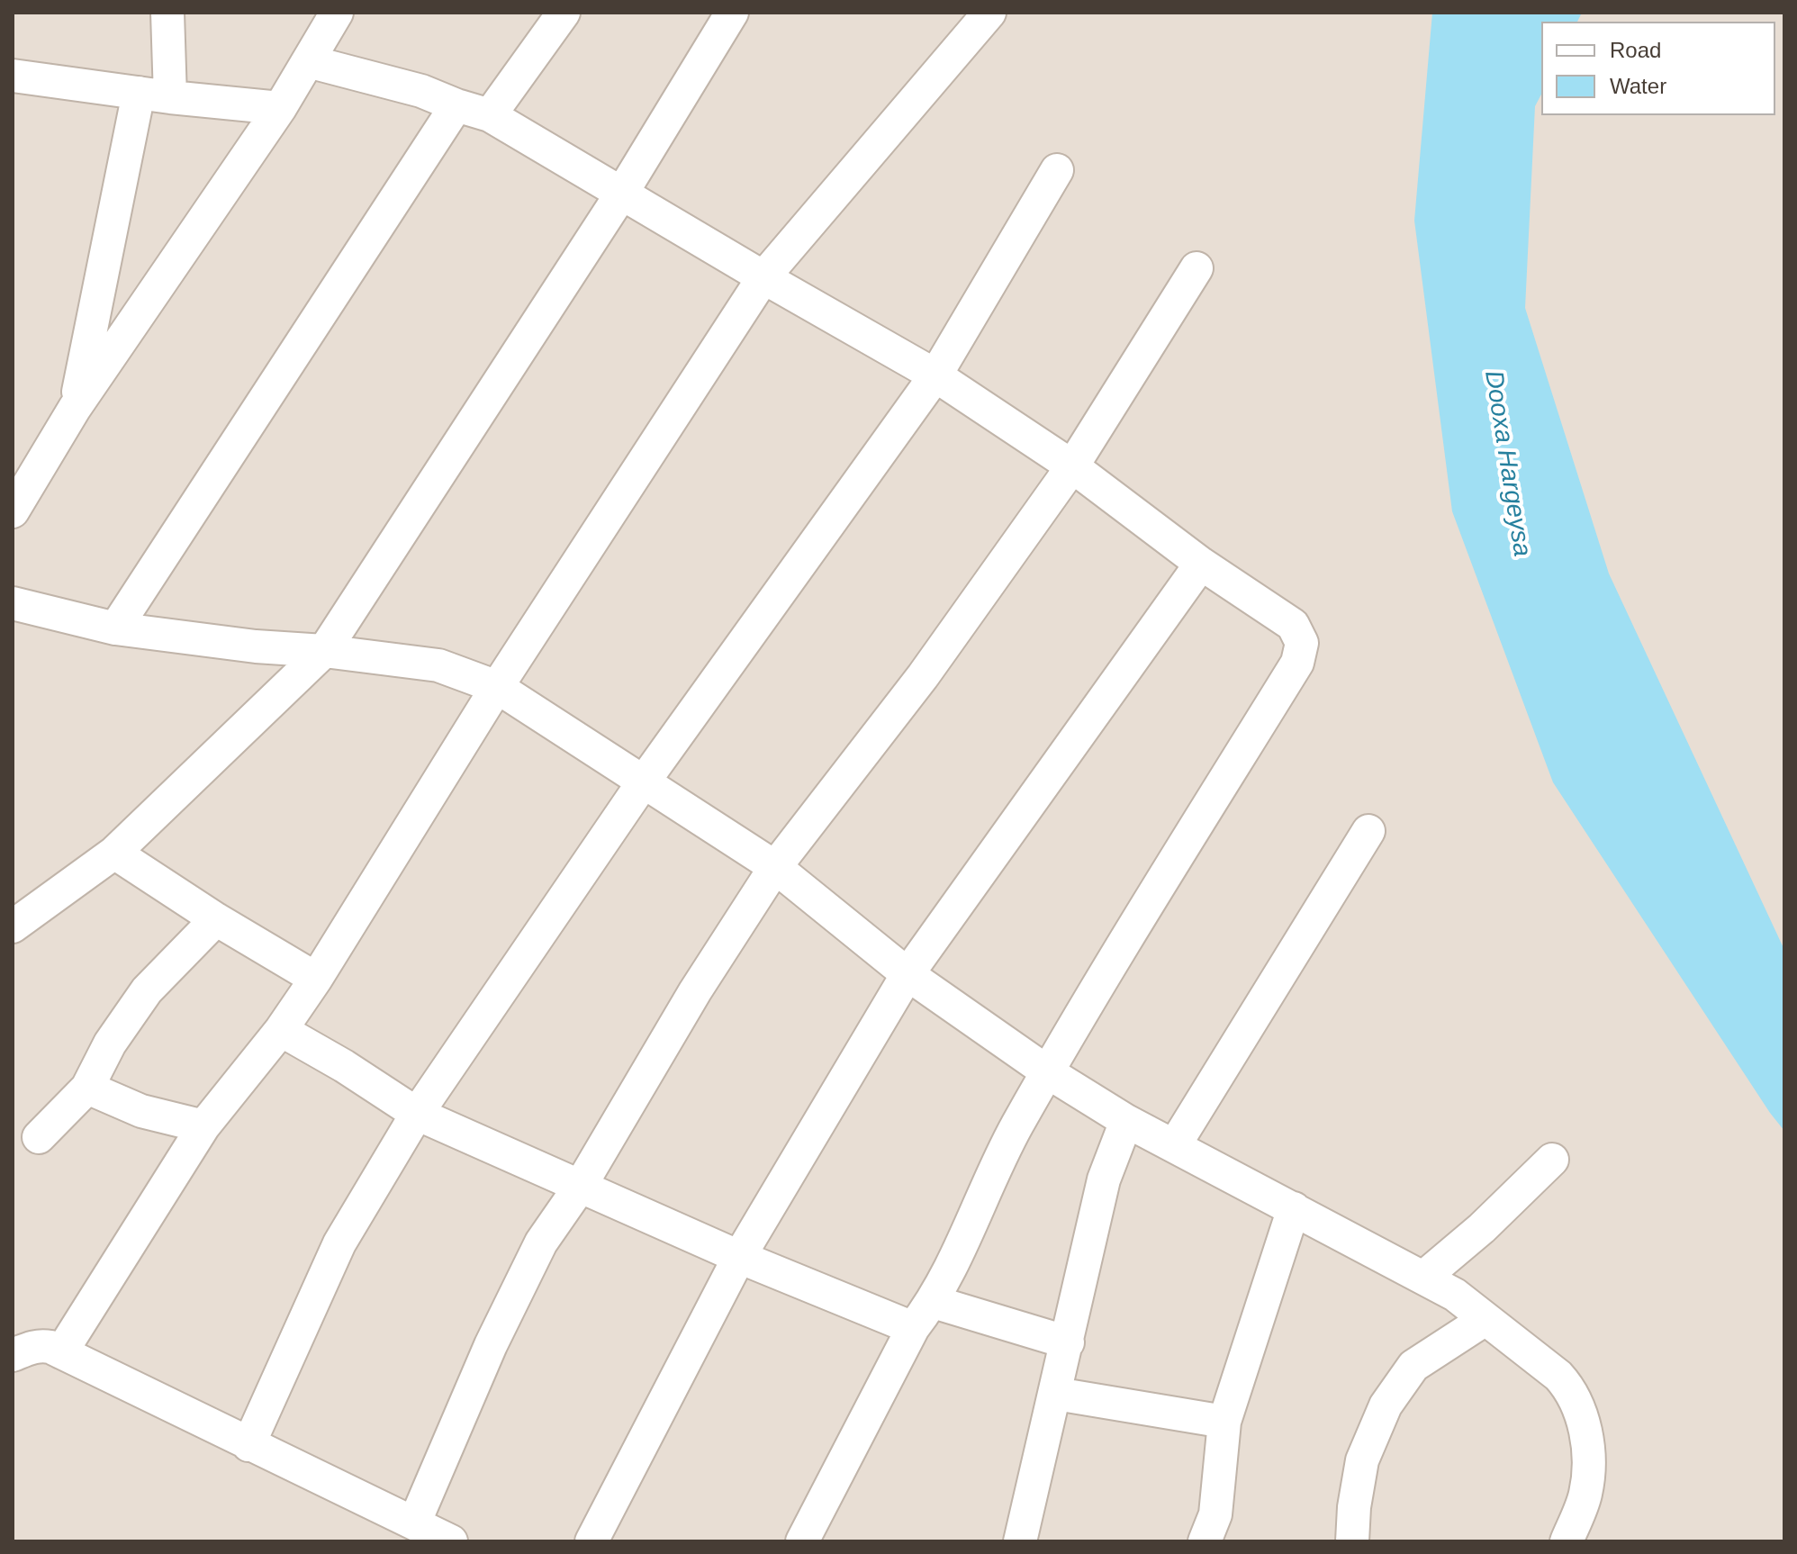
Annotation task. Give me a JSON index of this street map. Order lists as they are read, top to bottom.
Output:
{
  "water": ["Dooxa Hargeysa"],
  "legend": ["Road", "Water"]
}
